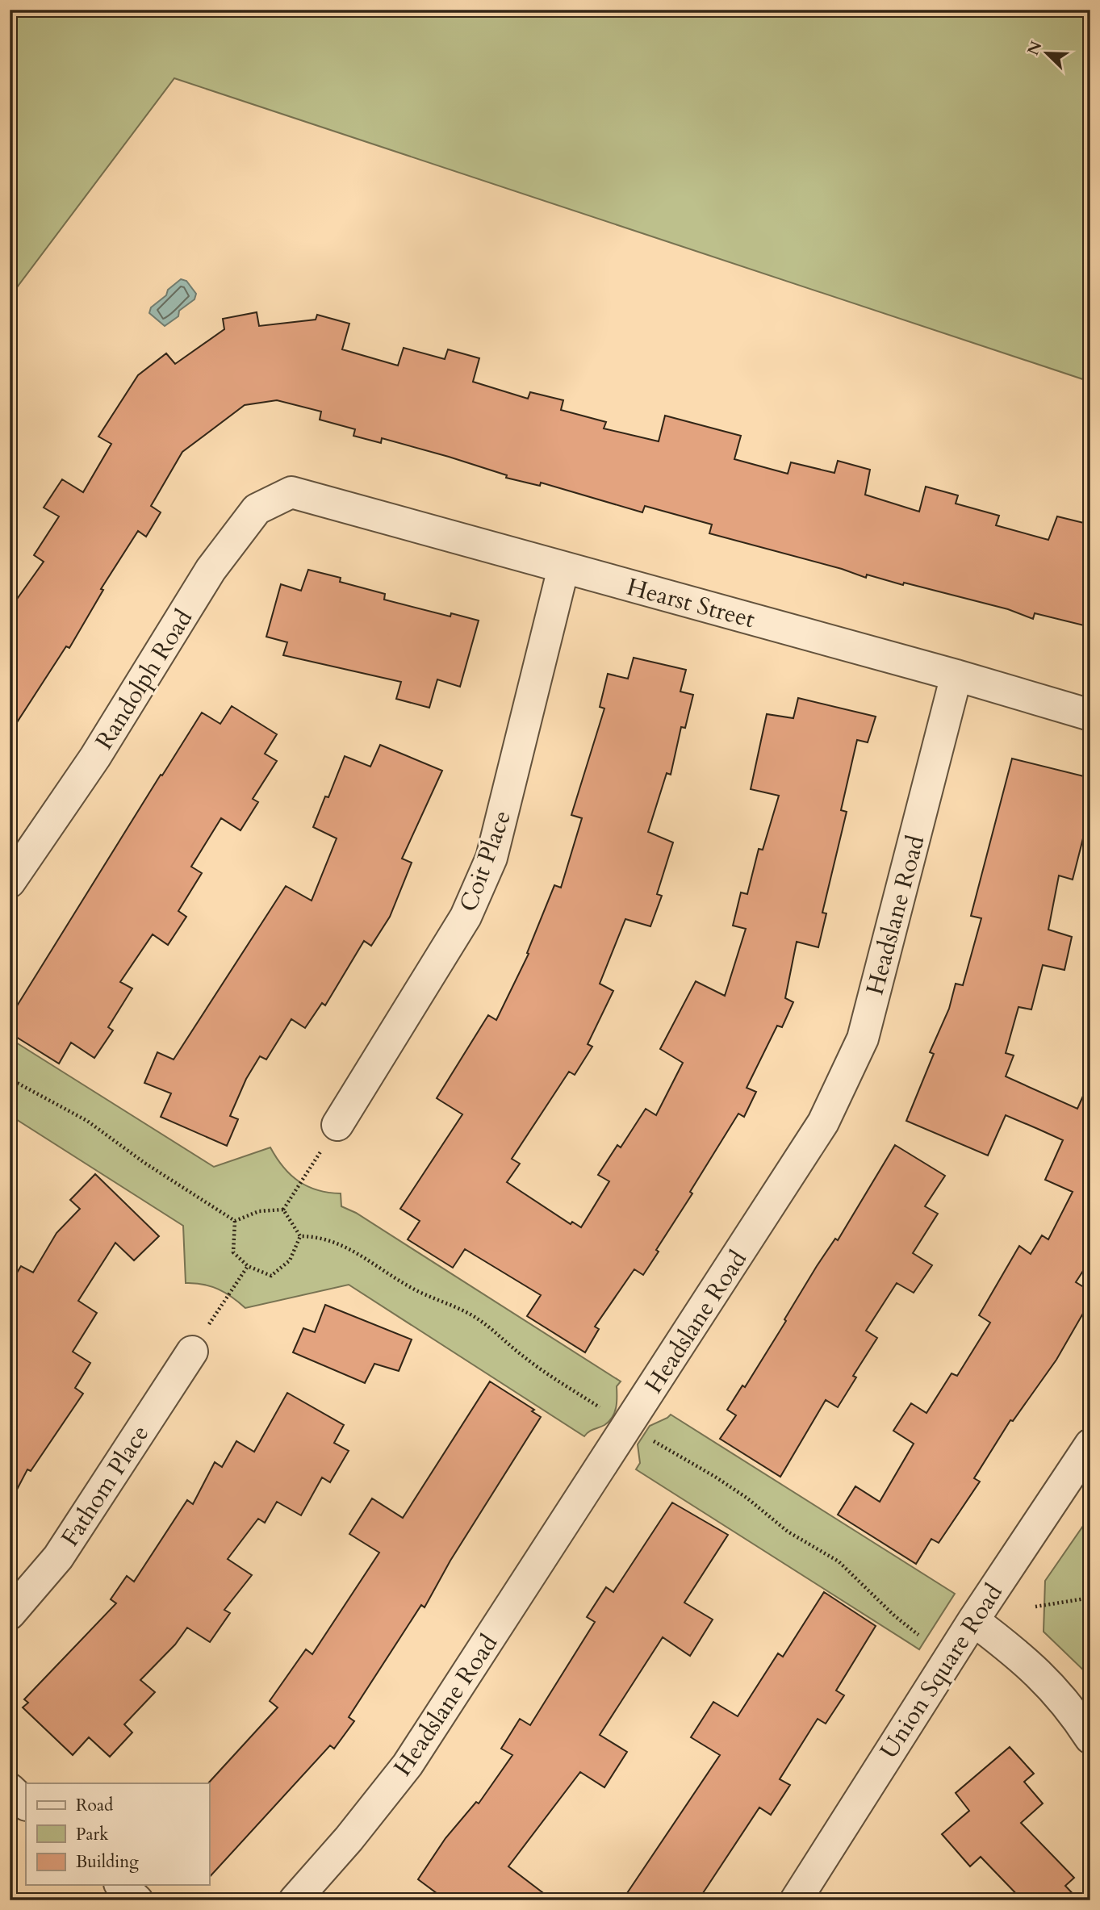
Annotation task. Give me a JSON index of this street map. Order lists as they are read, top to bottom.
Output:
{
  "streets": {
    "street": [
      "Hearst Street",
      "Randolph Road",
      "Coit Place",
      "Headslane Road",
      "Fathom Place",
      "Union Square Road"
    ]
  },
  "crossings": [
    ["Hearst Street", "Randolph Road"],
    ["Hearst Street", "Coit Place"],
    ["Hearst Street", "Headslane Road"]
  ],
  "legend": ["Road", "Park", "Building"],
  "north": "top left"
}
